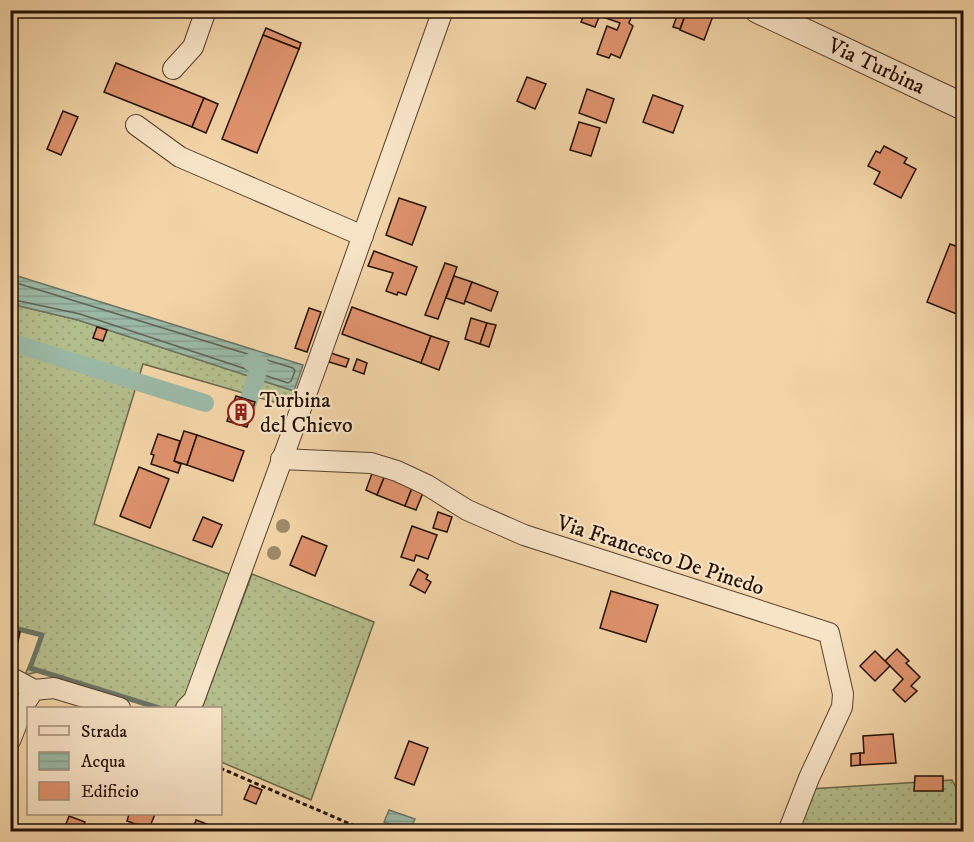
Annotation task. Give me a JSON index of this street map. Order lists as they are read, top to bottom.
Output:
{
  "streets": {
    "street": ["Via Turbina", "Via Francesco De Pinedo"]
  },
  "places": {
    "building": ["Turbina del Chievo"]
  },
  "legend": ["Strada", "Acqua", "Edificio"]
}
